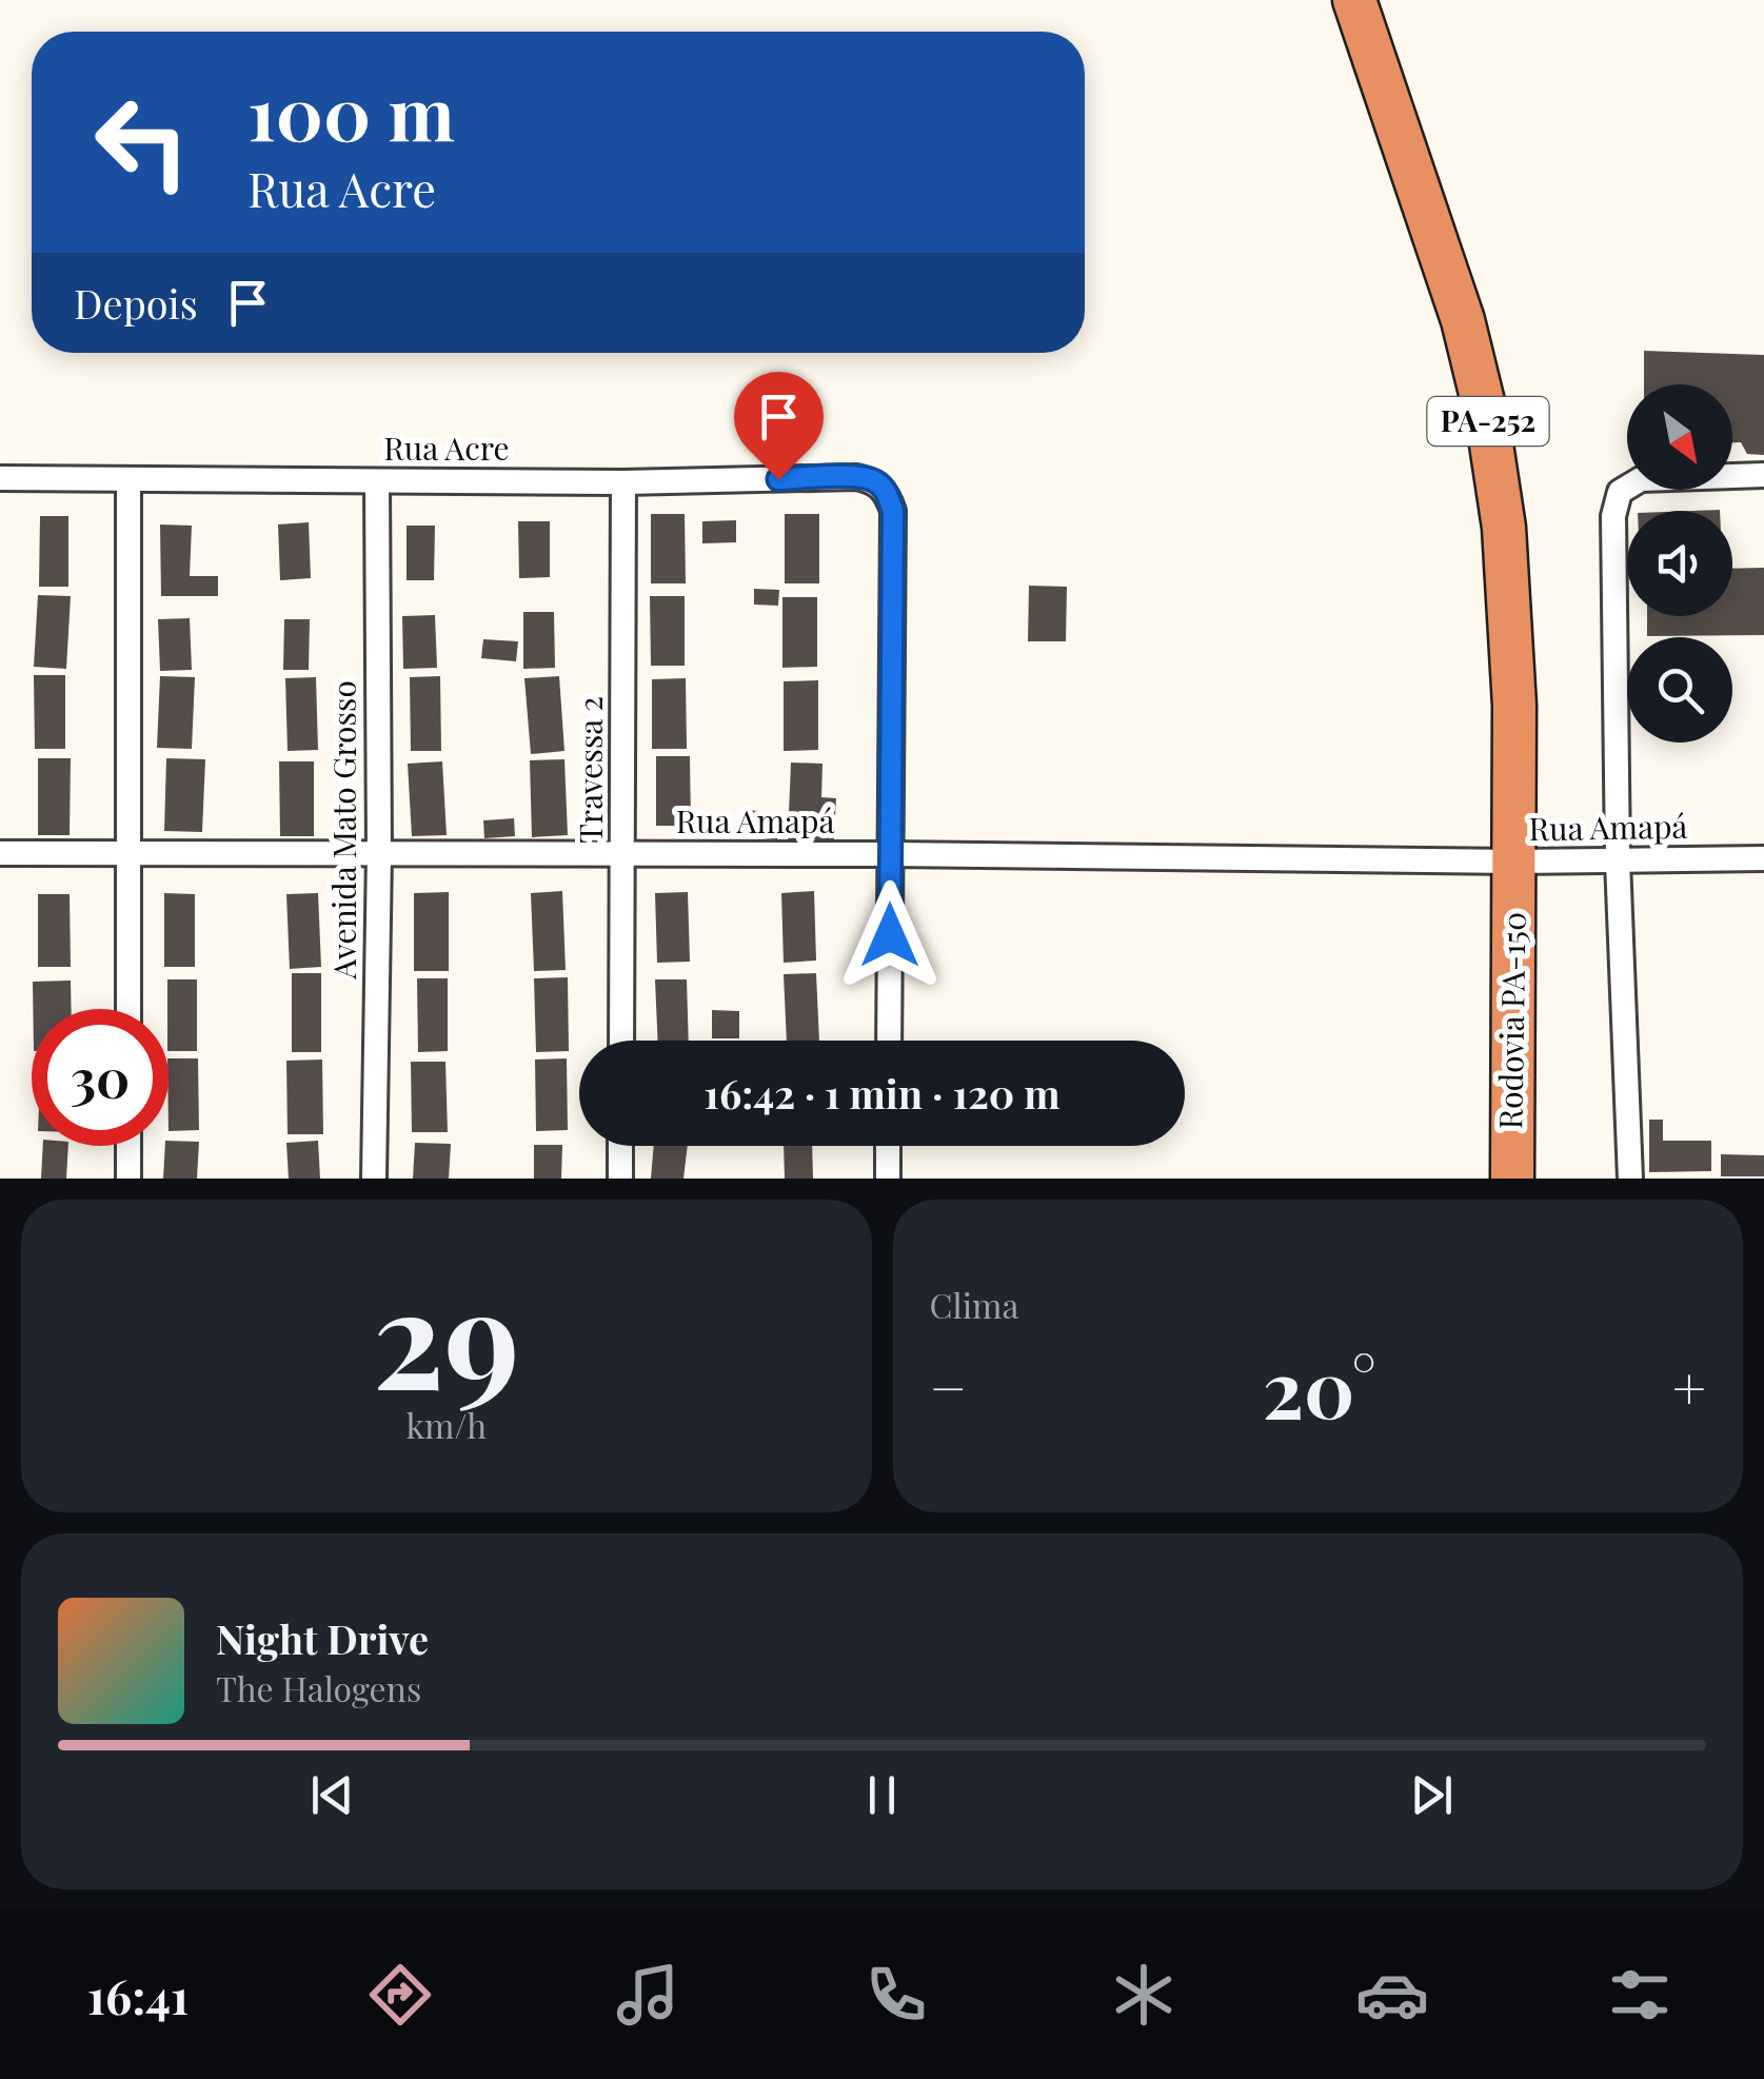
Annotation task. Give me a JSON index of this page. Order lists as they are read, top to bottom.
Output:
{
  "streets": {
    "highway": ["PA-252", "Rodovia PA-150"],
    "street": [
      "Rua Acre",
      "Travessa 2",
      "Rua Amapá",
      "Avenida Mato Grosso"
    ]
  },
  "crossings": [
    ["PA-252", "Rua Amapá"],
    ["PA-252", "Rodovia PA-150"],
    ["Rua Acre", "Travessa 2"],
    ["Rua Acre", "Rua Amapá"],
    ["Rua Acre", "Avenida Mato Grosso"],
    ["Travessa 2", "Rua Amapá"],
    ["Rua Amapá", "Avenida Mato Grosso"],
    ["Rua Amapá", "Rodovia PA-150"]
  ],
  "north": "bottom right",
  "page": {
    "turn": ["100 m", "Rua Acre"],
    "then": "Depois",
    "limit": "30",
    "trip": "16:42 · 1 min · 120 m",
    "tile": [
      ["29", "km/h"],
      "Clima"
    ],
    "heat": ["−", "20°", "+"],
    "song": ["Night Drive", "The Halogens"],
    "tabs": "16:41"
  }
}
